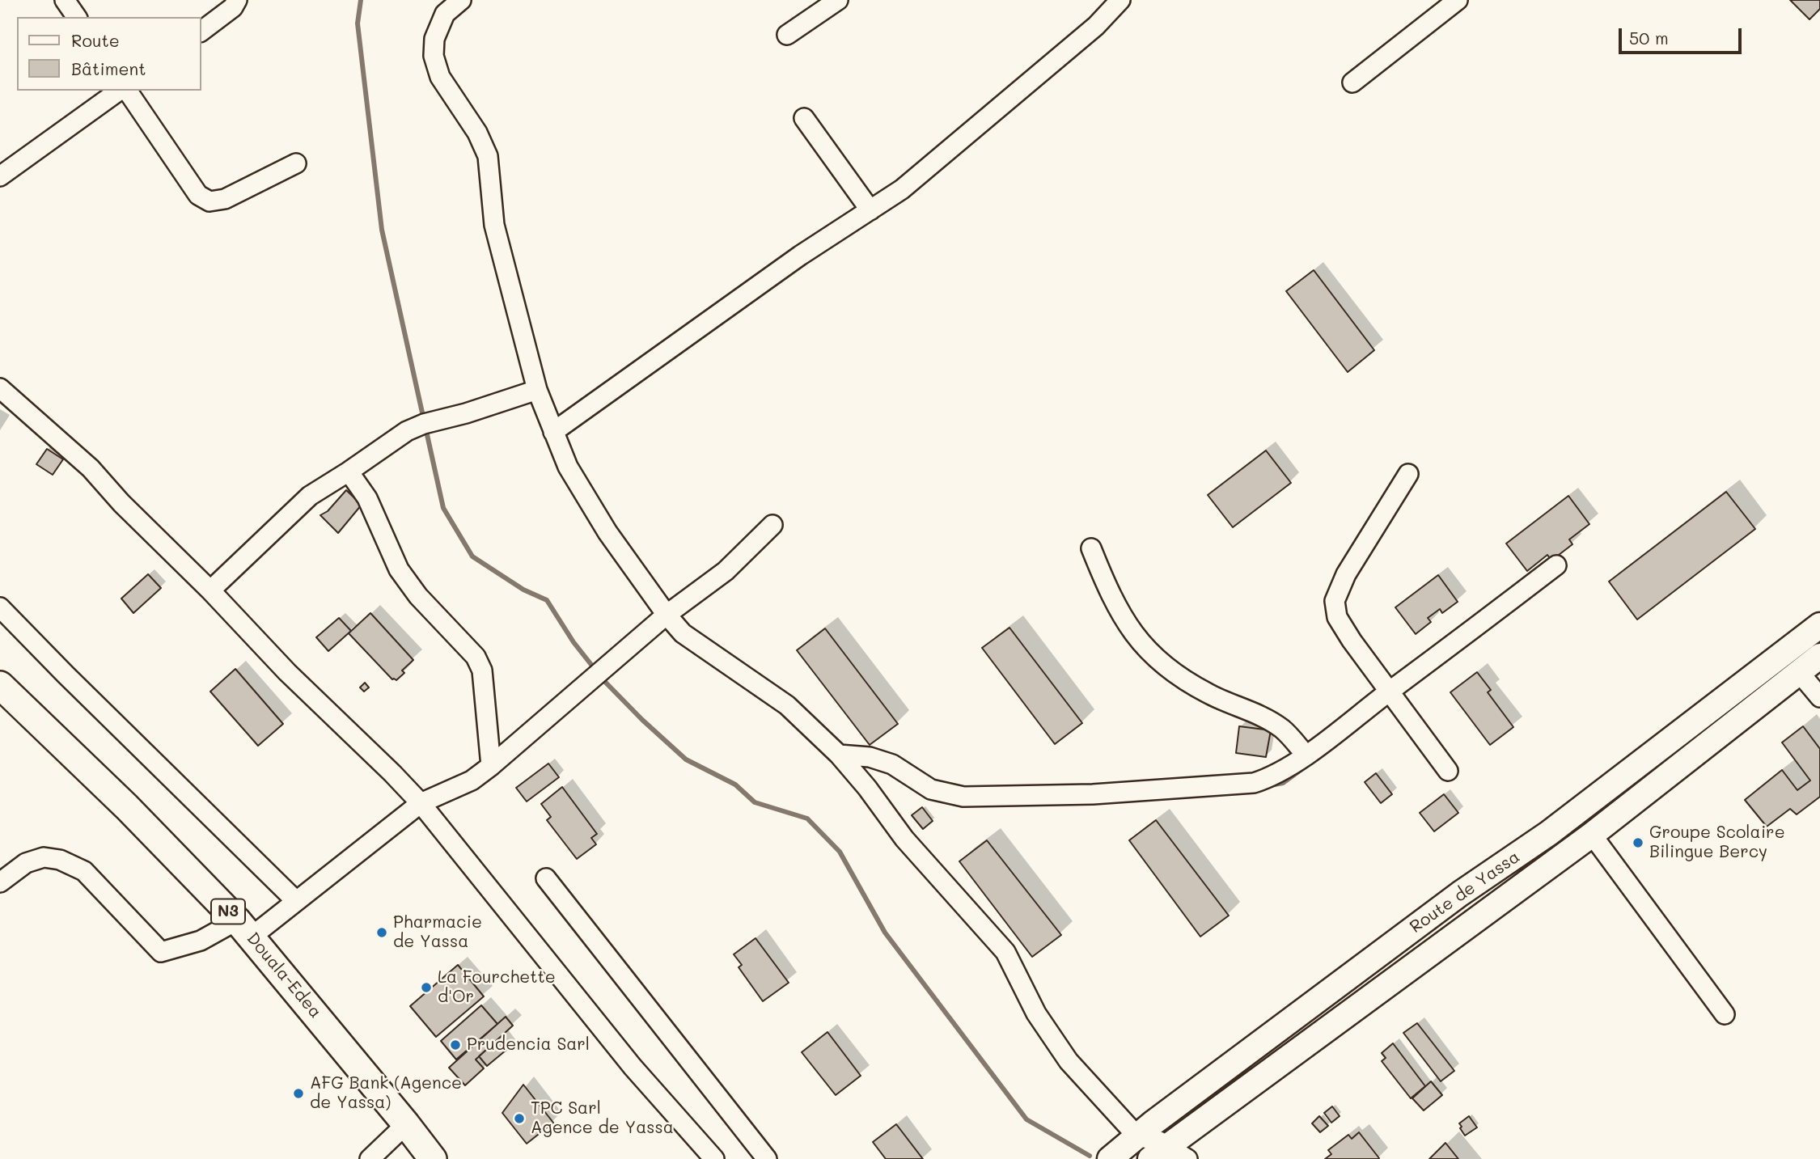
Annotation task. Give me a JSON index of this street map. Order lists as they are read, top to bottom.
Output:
{
  "streets": {
    "highway": ["N3", "Douala-Edea"],
    "main road": ["Route de Yassa"]
  },
  "places": [
    "Groupe Scolaire Bilingue Bercy",
    "Pharmacie de Yassa",
    "La Fourchette d'Or",
    "Prudencia Sarl",
    "AFG Bank (Agence de Yassa)",
    "TPC Sarl Agence de Yassa"
  ],
  "legend": ["Route", "Bâtiment"],
  "scale_bar": "50 m"
}
